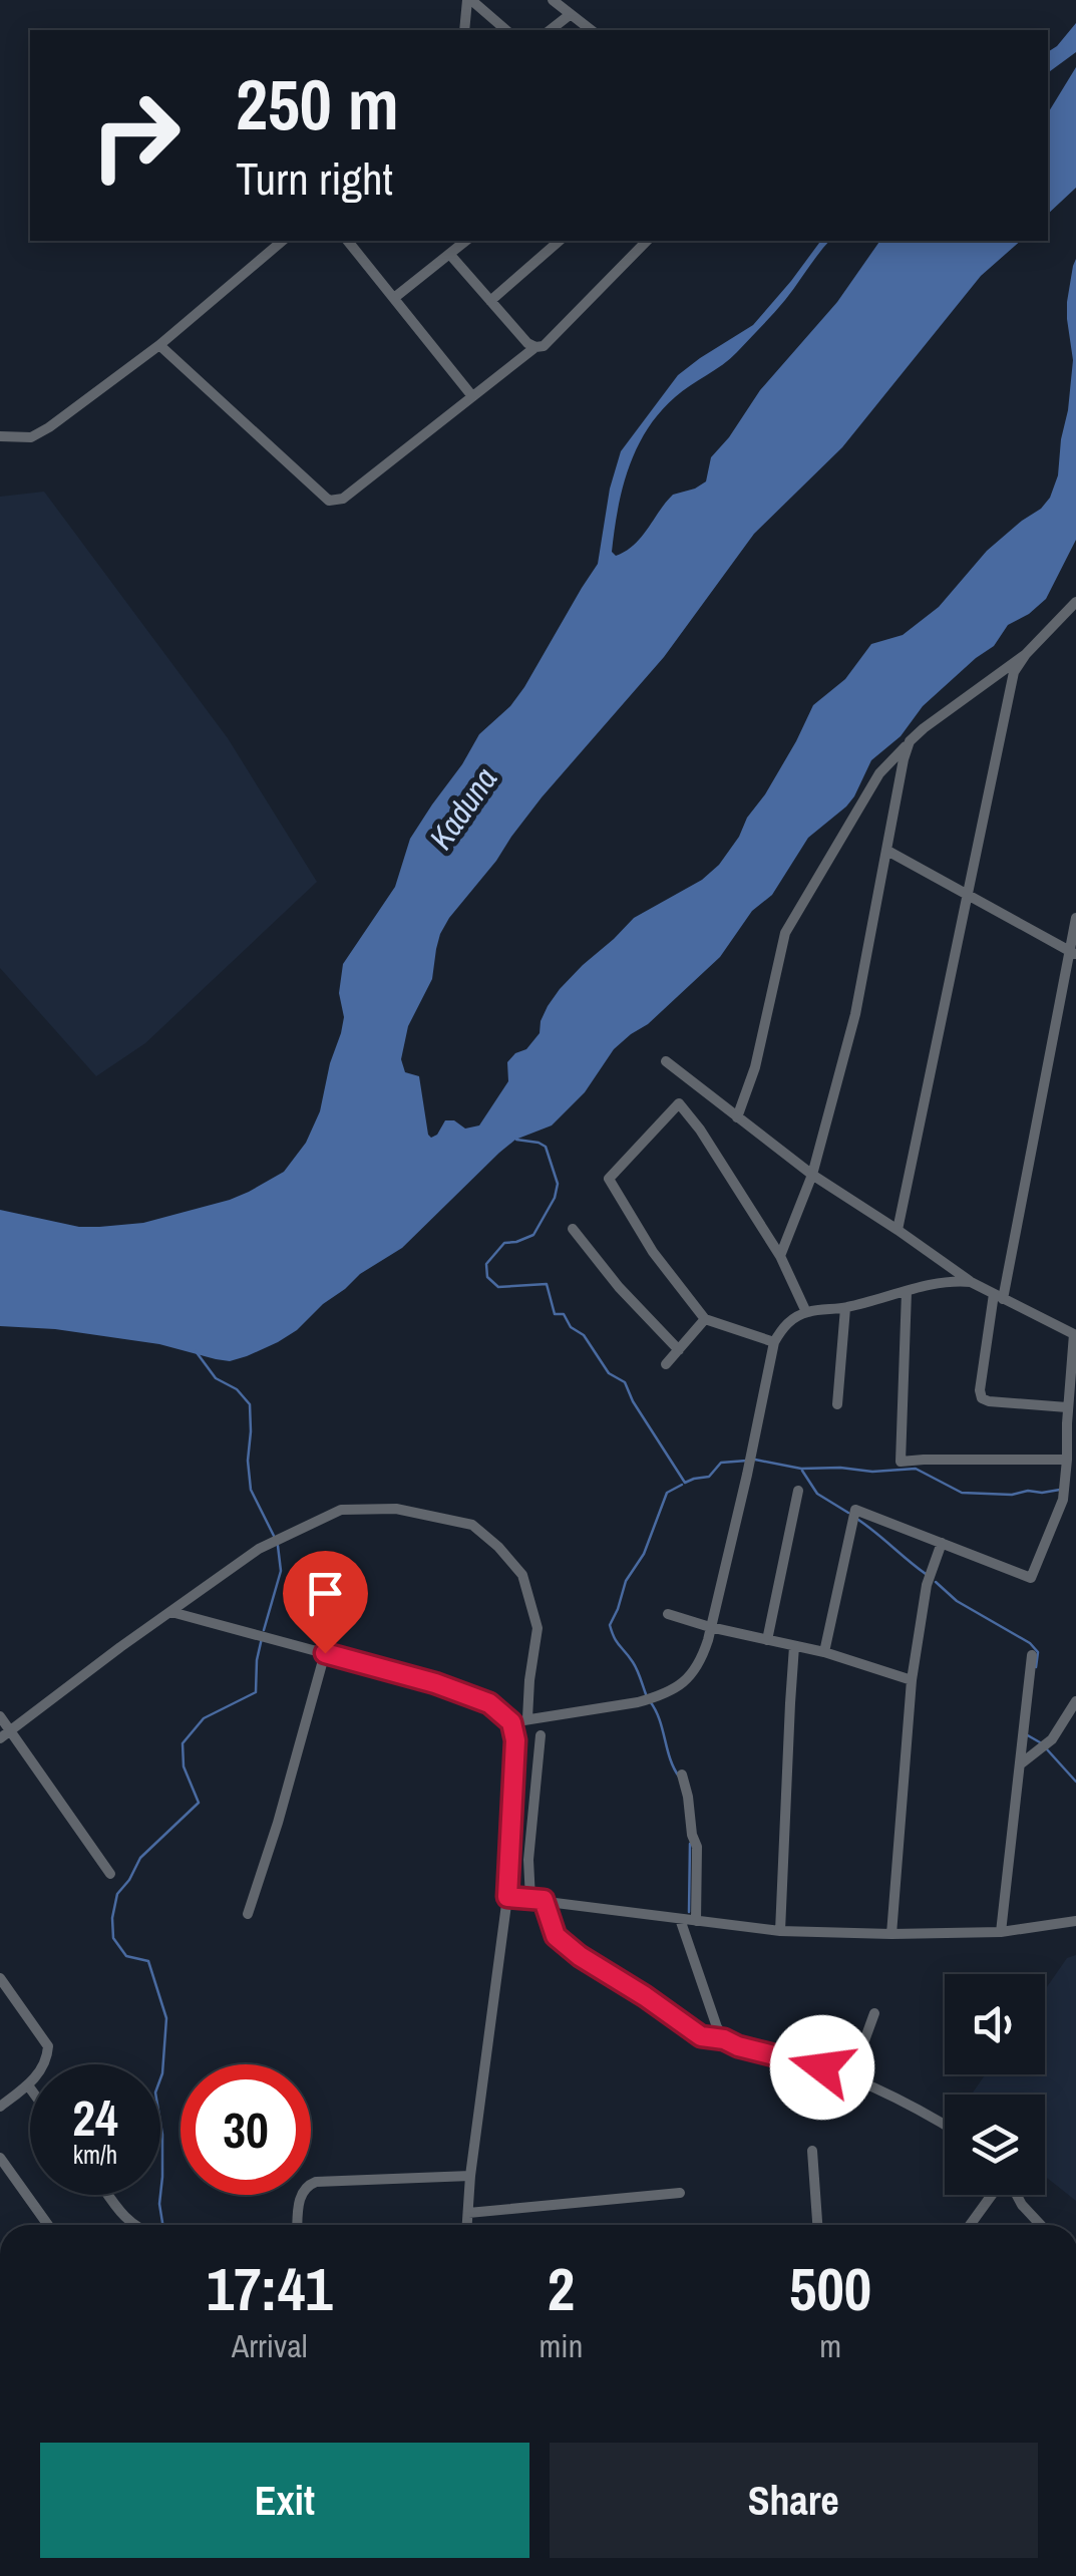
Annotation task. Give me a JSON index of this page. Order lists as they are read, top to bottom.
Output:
{
  "water": ["Kaduna"],
  "page": {
    "turn": ["250 m", "Turn right"],
    "speed": "24 km/h",
    "limit": "30",
    "eta": [
      "17:41",
      "Arrival",
      "2",
      "min",
      "500",
      "m"
    ],
    "buttons": ["Exit", "Share"]
  }
}
